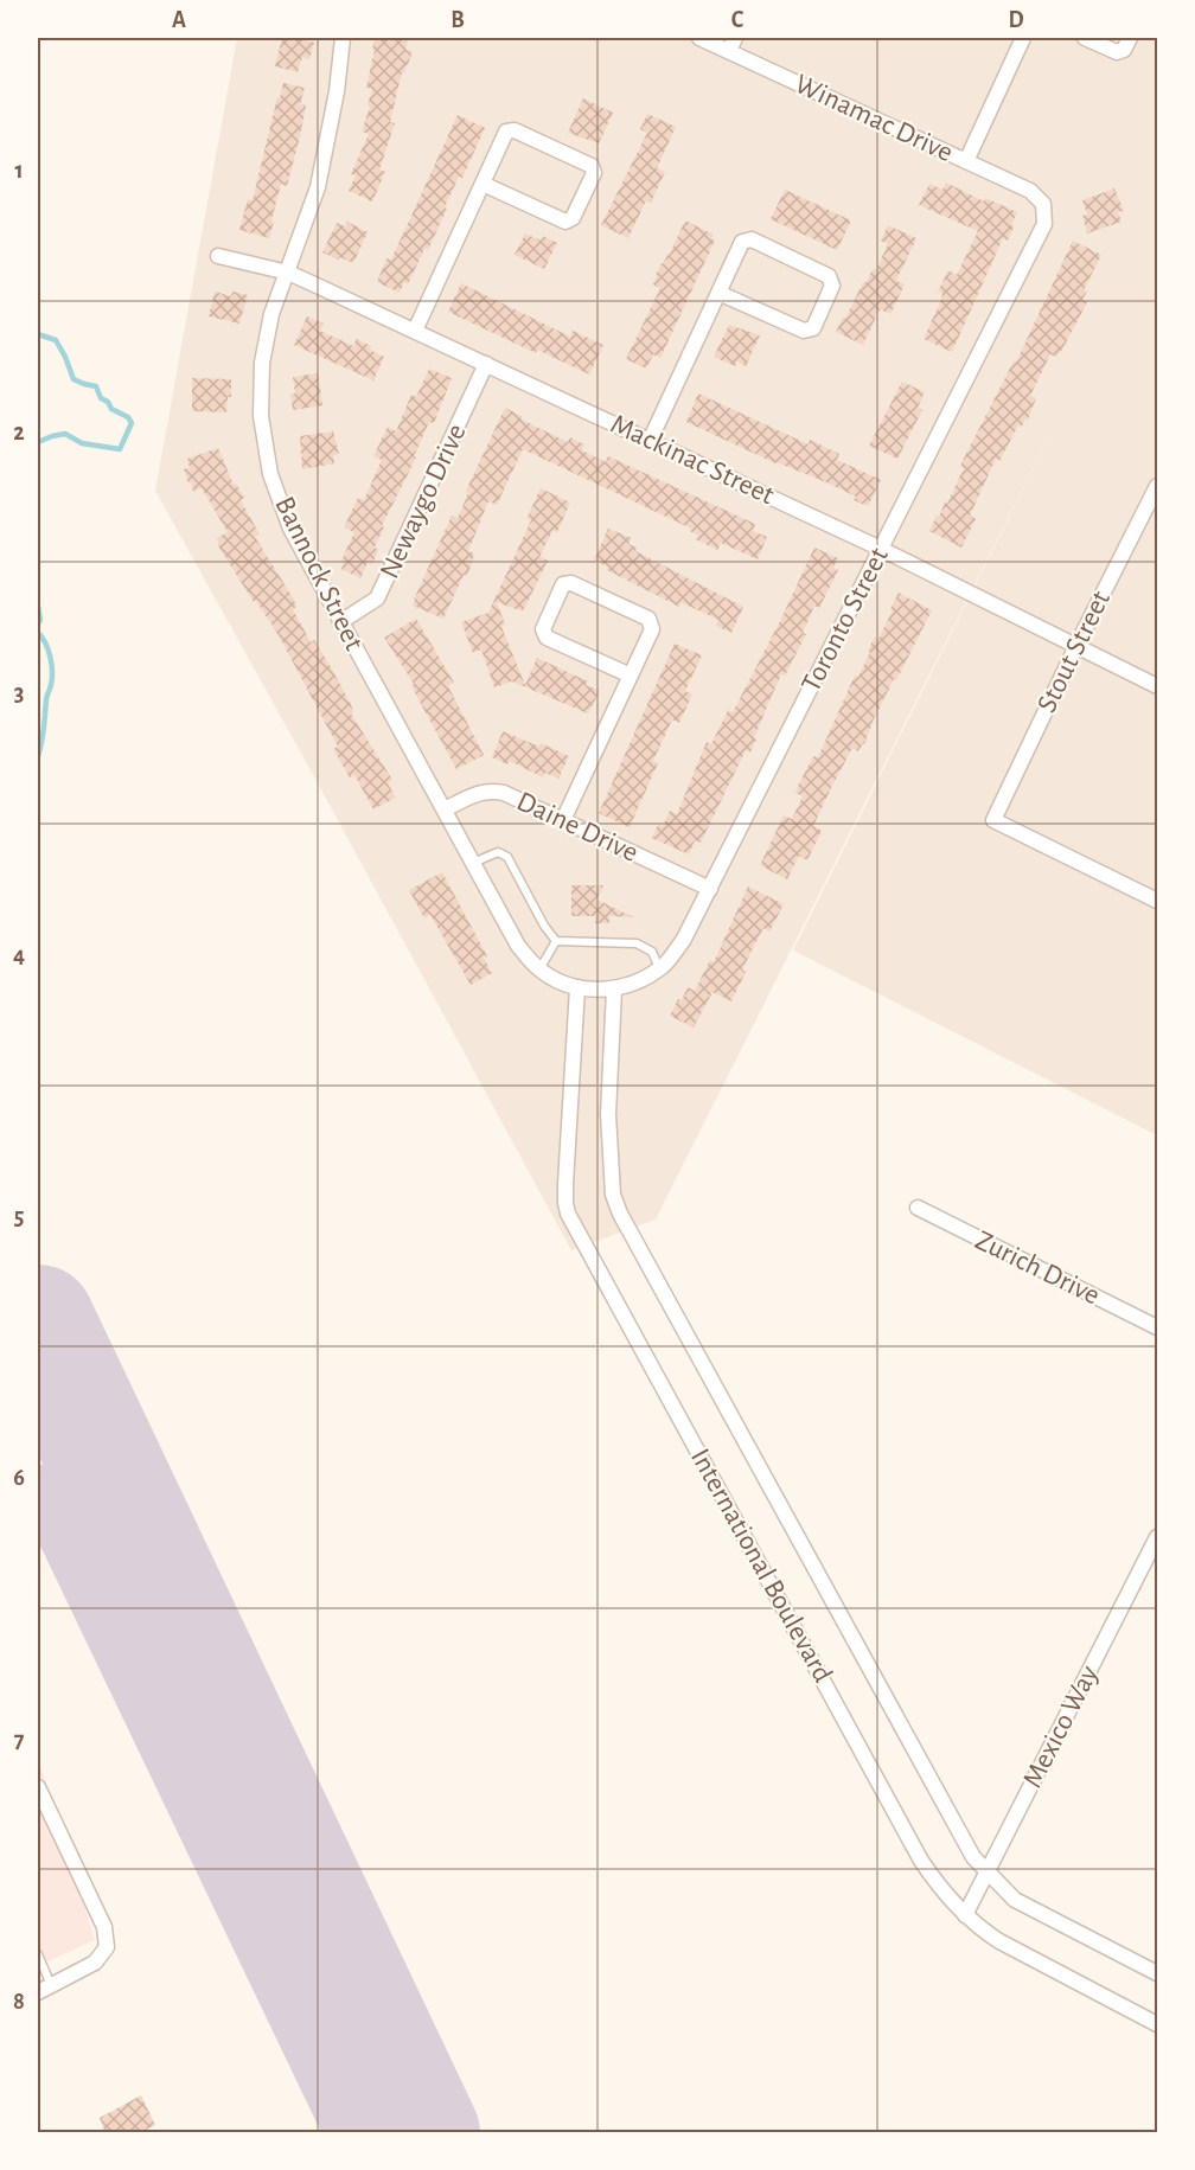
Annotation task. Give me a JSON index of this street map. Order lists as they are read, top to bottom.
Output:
{
  "streets": {
    "street": [
      "Winamac Drive",
      "Mackinac Street",
      "Newaygo Drive",
      "Bannock Street",
      "Toronto Street",
      "Stout Street",
      "Daine Drive",
      "Zurich Drive",
      "International Boulevard",
      "Mexico Way"
    ]
  },
  "crossings": [
    ["Winamac Drive", "Toronto Street"],
    ["Mackinac Street", "Newaygo Drive"],
    ["Mackinac Street", "Bannock Street"],
    ["Mackinac Street", "Toronto Street"],
    ["Mackinac Street", "Stout Street"],
    ["Newaygo Drive", "Bannock Street"],
    ["Bannock Street", "Toronto Street"],
    ["Bannock Street", "Daine Drive"],
    ["Bannock Street", "International Boulevard"],
    ["Toronto Street", "Daine Drive"],
    ["Toronto Street", "International Boulevard"],
    ["International Boulevard", "Mexico Way"]
  ],
  "grid": {
    "columns": [
      "A",
      "B",
      "C",
      "D"
    ],
    "rows": [
      "1",
      "2",
      "3",
      "4",
      "5",
      "6",
      "7",
      "8"
    ]
  }
}
